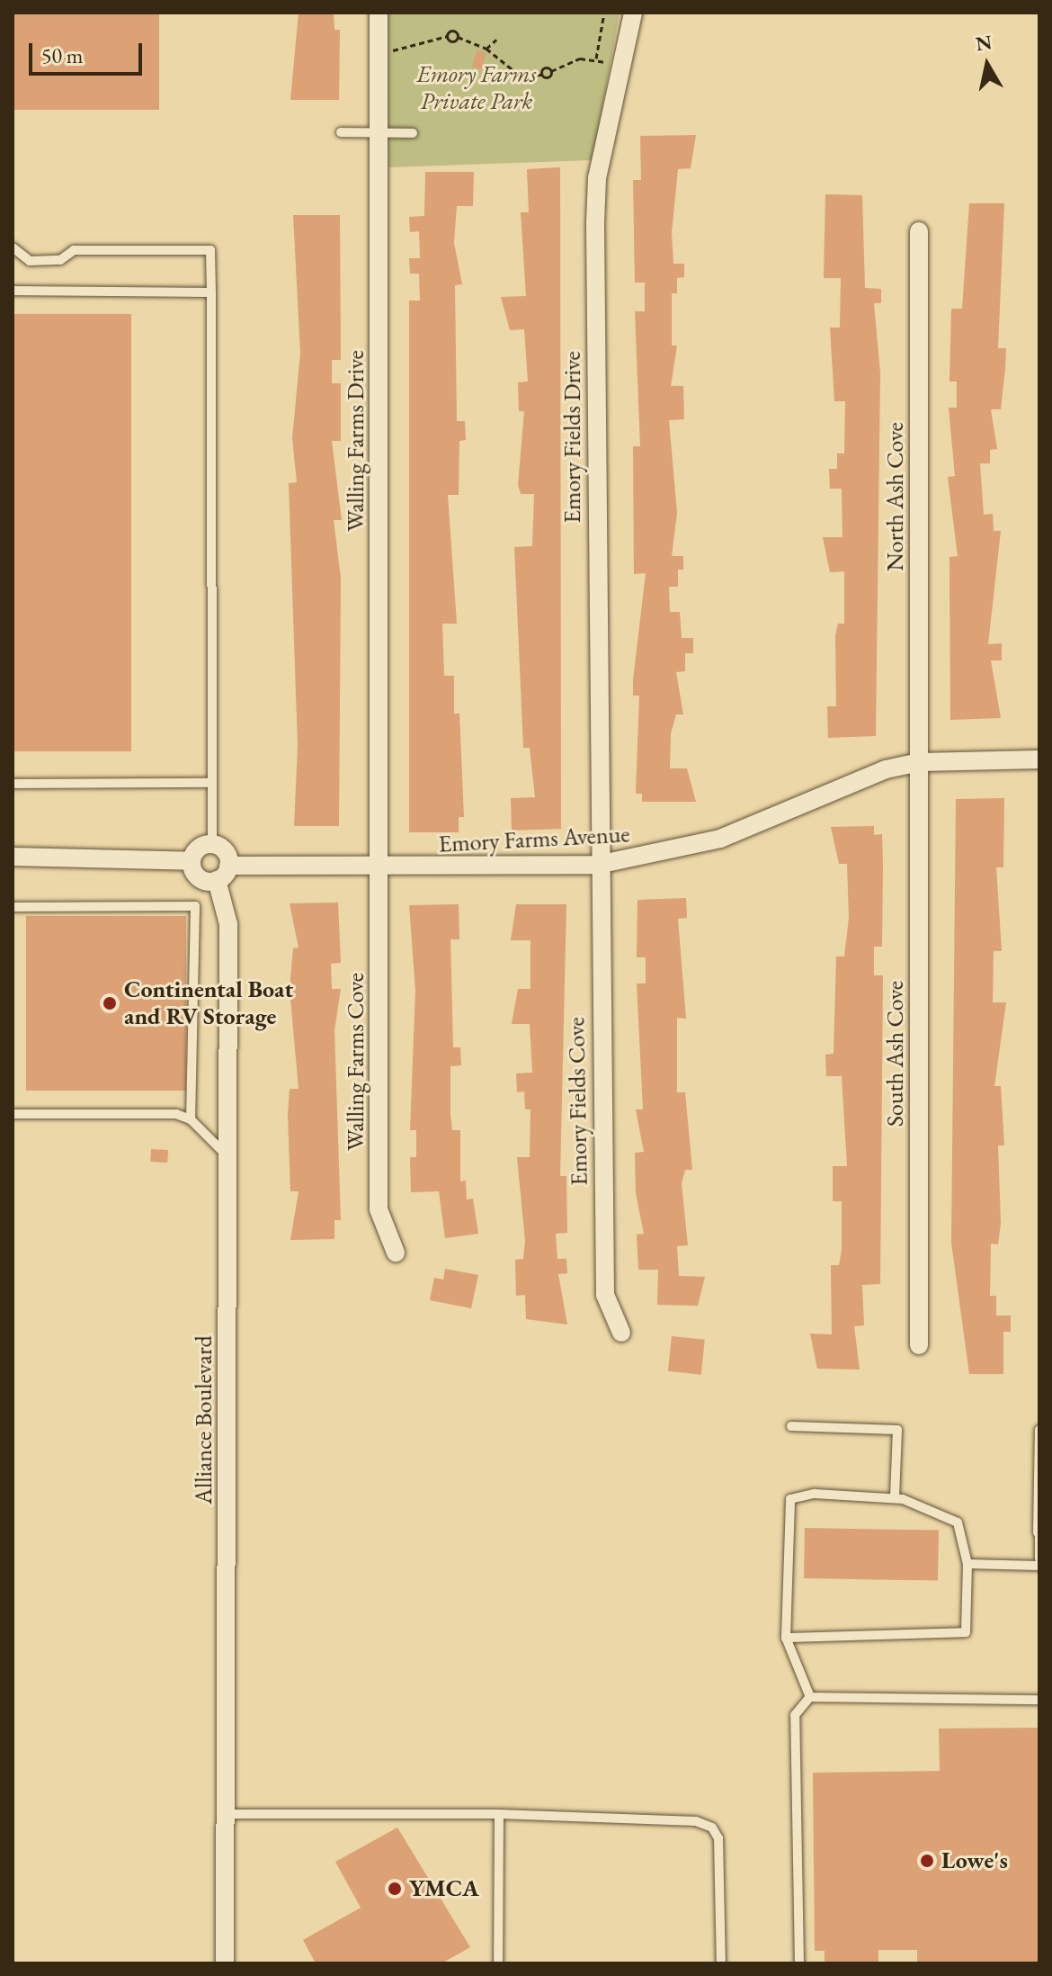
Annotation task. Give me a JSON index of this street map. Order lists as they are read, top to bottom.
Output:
{
  "streets": {
    "street": [
      "Emory Fields Drive",
      "Walling Farms Drive",
      "North Ash Cove",
      "Emory Farms Avenue",
      "South Ash Cove",
      "Walling Farms Cove",
      "Emory Fields Cove",
      "Alliance Boulevard"
    ]
  },
  "crossings": [
    ["Emory Fields Drive", "Emory Farms Avenue"],
    ["Emory Fields Drive", "Emory Fields Cove"],
    ["Walling Farms Drive", "Emory Farms Avenue"],
    ["Walling Farms Drive", "Walling Farms Cove"],
    ["North Ash Cove", "Emory Farms Avenue"],
    ["North Ash Cove", "South Ash Cove"],
    ["Emory Farms Avenue", "South Ash Cove"],
    ["Emory Farms Avenue", "Walling Farms Cove"],
    ["Emory Farms Avenue", "Emory Fields Cove"],
    ["Emory Farms Avenue", "Alliance Boulevard"]
  ],
  "parks": ["Emory Farms Private Park"],
  "places": ["Continental Boat and RV Storage", "Lowe's", "YMCA"],
  "scale_bar": "50 m",
  "north": "top"
}
